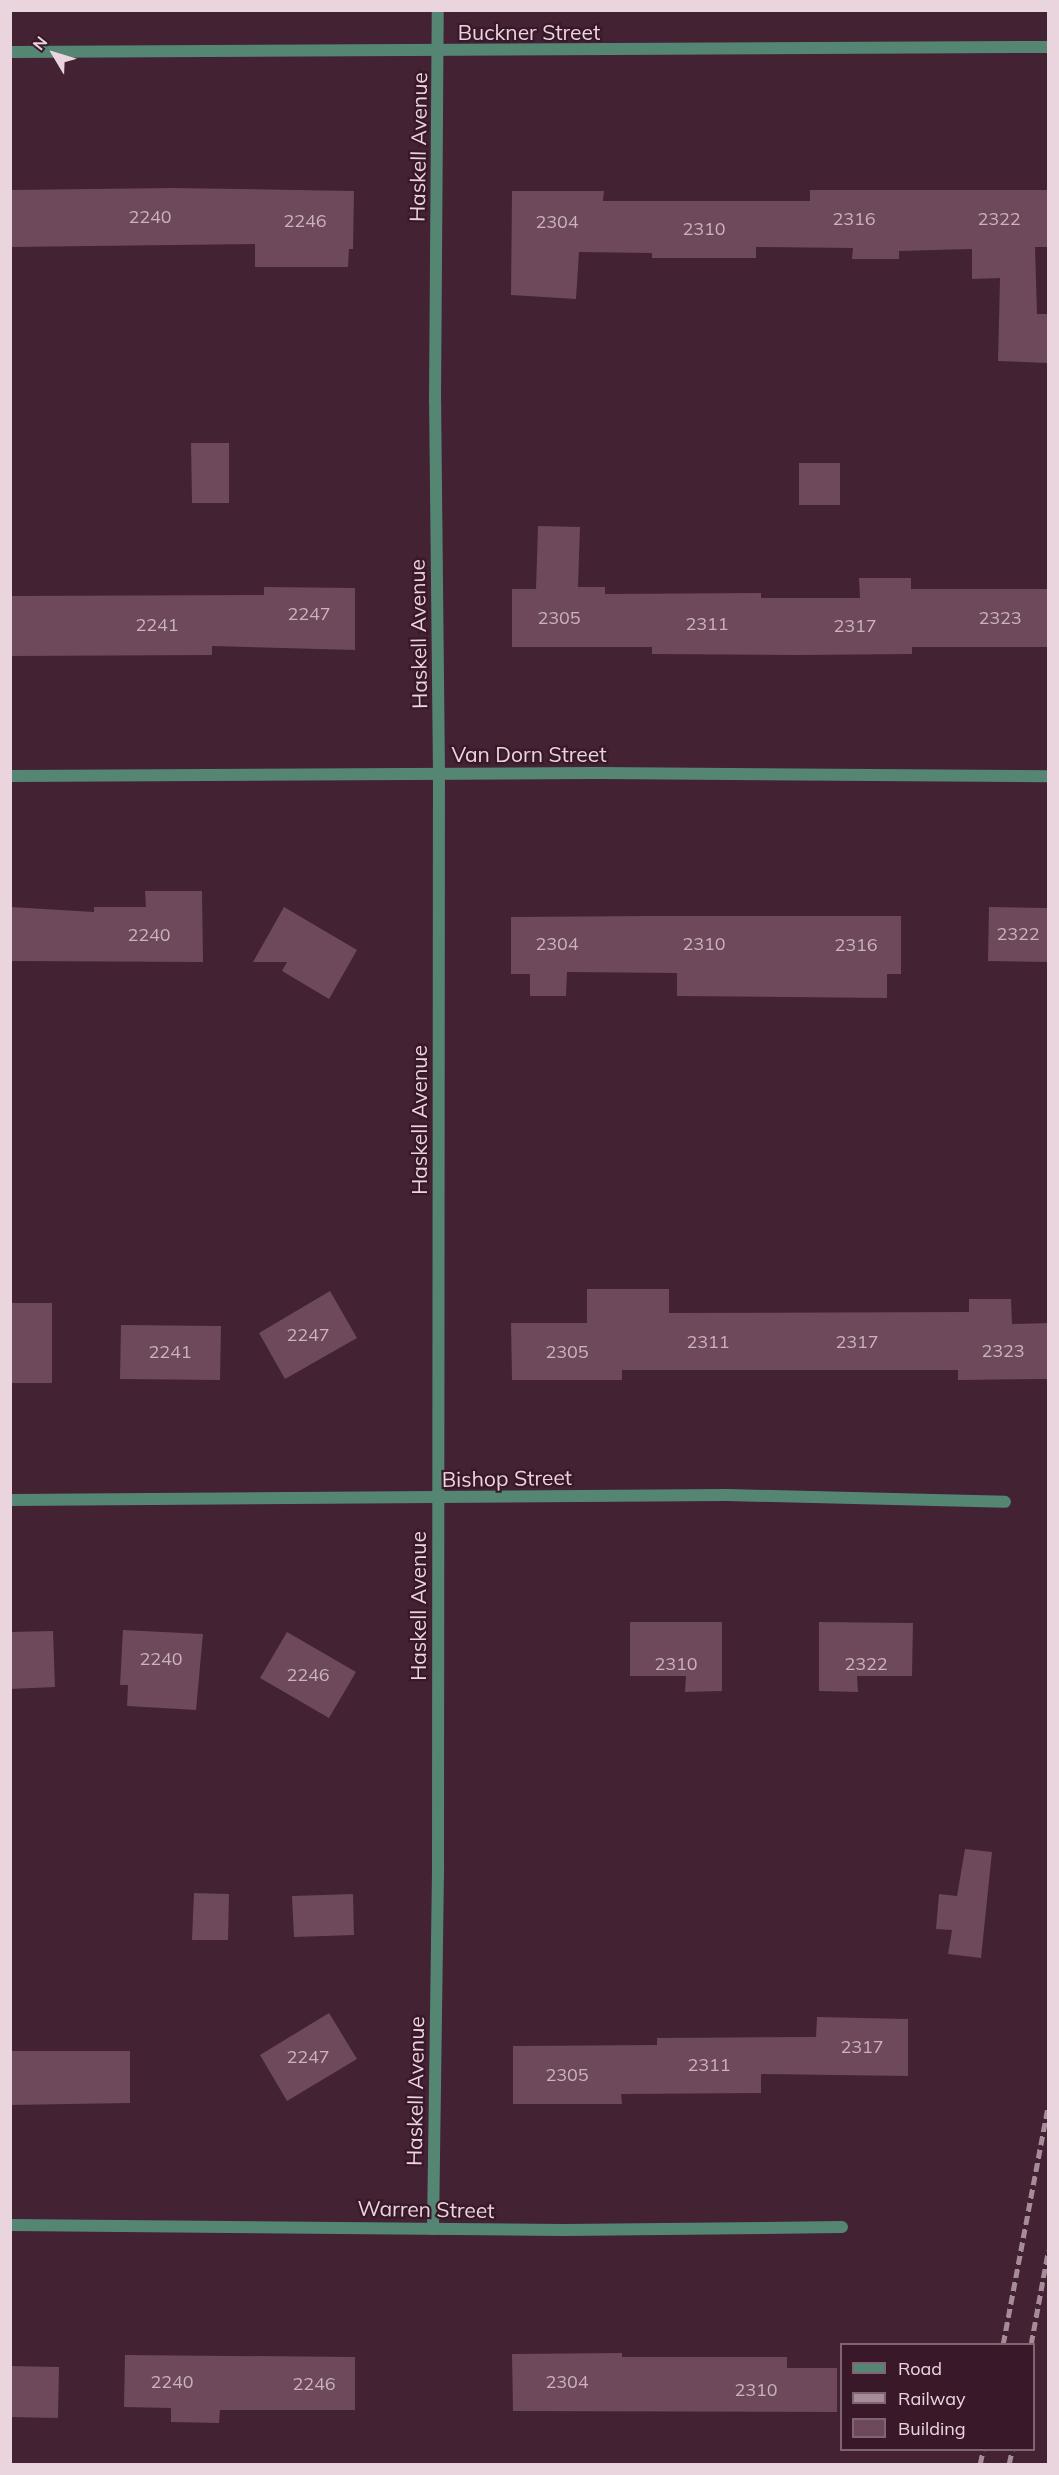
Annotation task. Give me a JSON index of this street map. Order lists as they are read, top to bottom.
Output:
{
  "streets": {
    "street": [
      "Buckner Street",
      "Haskell Avenue",
      "Van Dorn Street",
      "Bishop Street",
      "Warren Street"
    ]
  },
  "crossings": [
    ["Buckner Street", "Haskell Avenue"],
    ["Haskell Avenue", "Van Dorn Street"],
    ["Haskell Avenue", "Bishop Street"],
    ["Haskell Avenue", "Warren Street"]
  ],
  "house_numbers": [
    "2240",
    "2316",
    "2322",
    "2246",
    "2304",
    "2310",
    "2247",
    "2305",
    "2323",
    "2311",
    "2241",
    "2317",
    "2322",
    "2240",
    "2304",
    "2310",
    "2316",
    "2247",
    "2311",
    "2317",
    "2323",
    "2241",
    "2305",
    "2240",
    "2310",
    "2322",
    "2246",
    "2317",
    "2247",
    "2311",
    "2305",
    "2240",
    "2304",
    "2246",
    "2310"
  ],
  "legend": ["Road", "Railway", "Building"],
  "north": "top left"
}
